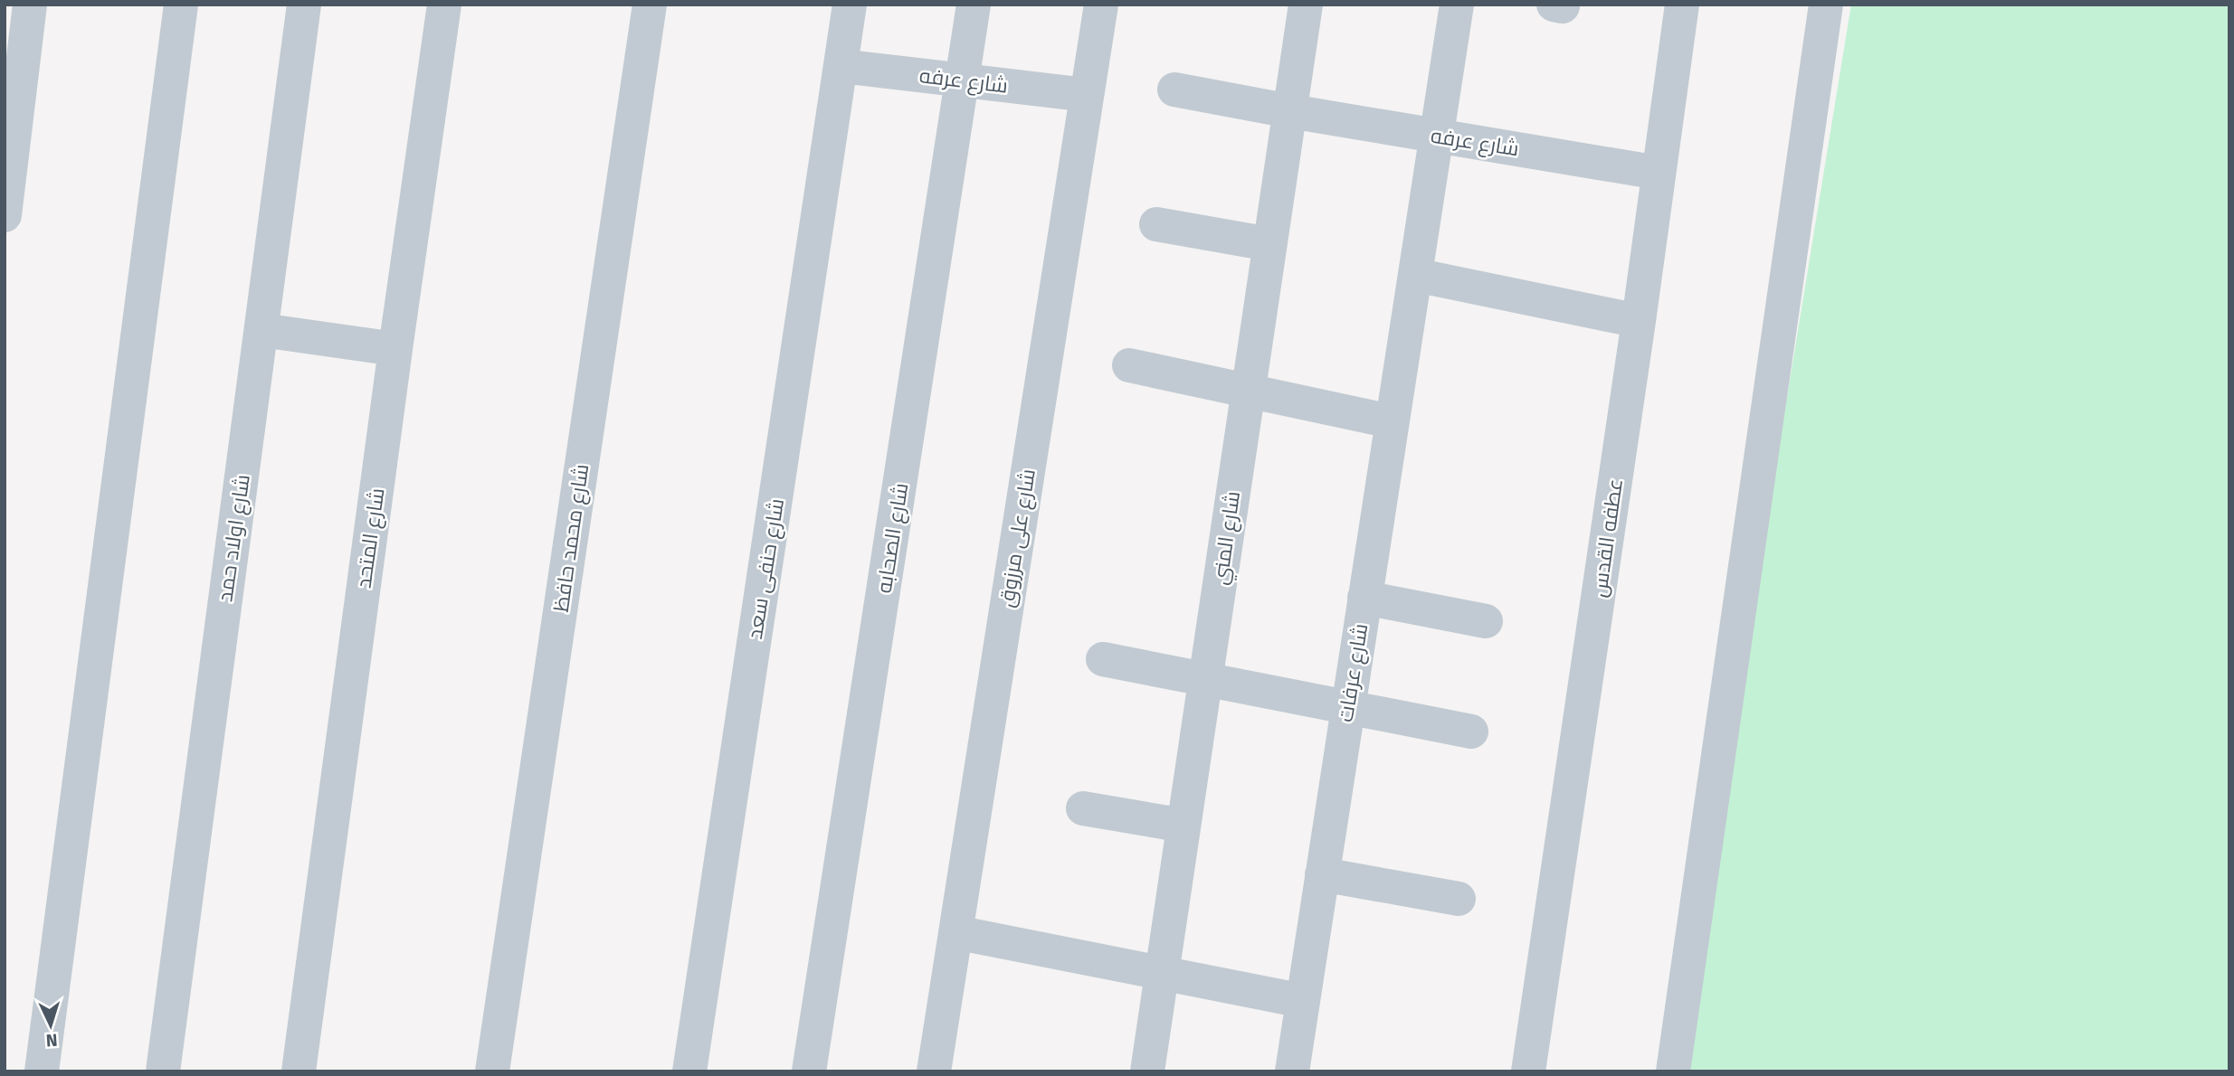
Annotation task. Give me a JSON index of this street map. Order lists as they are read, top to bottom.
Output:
{
  "streets": {
    "street": [
      "شارع عرفه",
      "شارع اولاد حمد",
      "شارع المتحد",
      "شارع محمد حافظ",
      "شارع الصحابه",
      "شارع على مرزوق",
      "شارع المني",
      "عطفه القدس",
      "شارع حنفى سعد",
      "شارع عرفات"
    ]
  },
  "crossings": [
    ["شارع عرفه", "شارع الصحابه"],
    ["شارع عرفه", "شارع على مرزوق"],
    ["شارع عرفه", "شارع المني"],
    ["شارع عرفه", "عطفه القدس"],
    ["شارع عرفه", "شارع حنفى سعد"],
    ["شارع عرفه", "شارع عرفات"]
  ],
  "north": "bottom"
}
